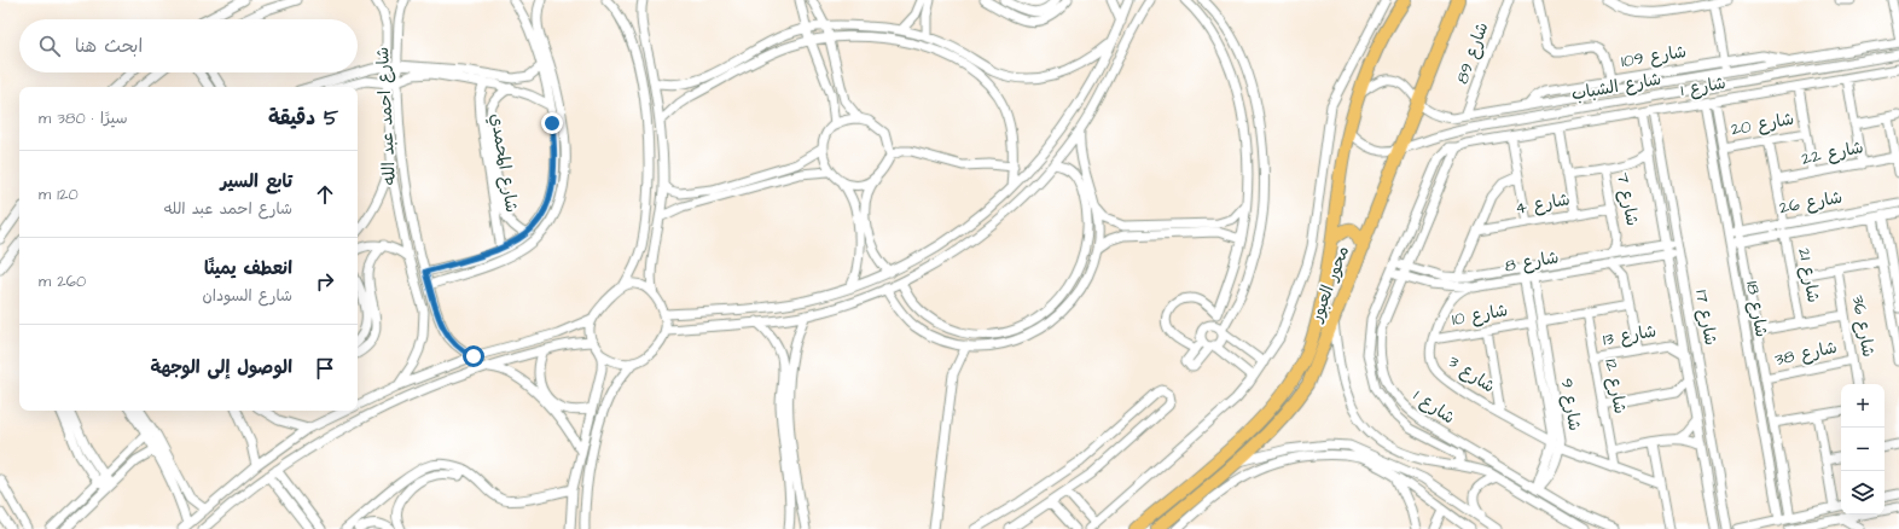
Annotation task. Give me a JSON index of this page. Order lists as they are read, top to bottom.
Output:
{
  "streets": {
    "highway": ["محور العبور"],
    "street": [
      "شارع 89",
      "شارع 109",
      "شارع الشباب",
      "شارع 1",
      "شارع احمد عبد الله",
      "شارع 20",
      "شارع 22",
      "شارع المحمدي",
      "شارع 7",
      "شارع 26",
      "شارع 4",
      "شارع 8",
      "شارع 21",
      "شارع 18",
      "شارع 10",
      "شارع 17",
      "شارع 36",
      "شارع 13",
      "شارع 38",
      "شارع 3",
      "شارع 12",
      "شارع 9"
    ]
  },
  "crossings": [
    ["شارع 89", "شارع الشباب"],
    ["شارع 109", "شارع الشباب"],
    ["شارع الشباب", "محور العبور"],
    ["شارع 1", "شارع 8"],
    ["شارع 1", "شارع 18"],
    ["شارع 1", "شارع 17"],
    ["شارع 1", "شارع 9"],
    ["شارع 20", "شارع 18"],
    ["شارع 7", "شارع 4"],
    ["شارع 7", "شارع 8"],
    ["شارع 26", "شارع 21"],
    ["شارع 26", "شارع 18"],
    ["شارع 8", "شارع 17"],
    ["شارع 8", "شارع 3"],
    ["شارع 8", "شارع 9"],
    ["شارع 18", "شارع 38"],
    ["شارع 10", "شارع 3"],
    ["شارع 10", "شارع 9"],
    ["شارع 17", "شارع 13"],
    ["شارع 36", "شارع 38"],
    ["شارع 13", "شارع 12"],
    ["شارع 3", "شارع 12"],
    ["شارع 3", "شارع 9"]
  ],
  "page": {
    "search": "ابحث هنا",
    "heading": ["5 دقيقة", "سيرًا · 380 m"],
    "list": [
      ["تابع السير", "شارع احمد عبد الله", "120 m"],
      ["انعطف يمينًا", "شارع السودان", "260 m"],
      "الوصول إلى الوجهة"
    ],
    "map_buttons": ["+", "−"]
  }
}
